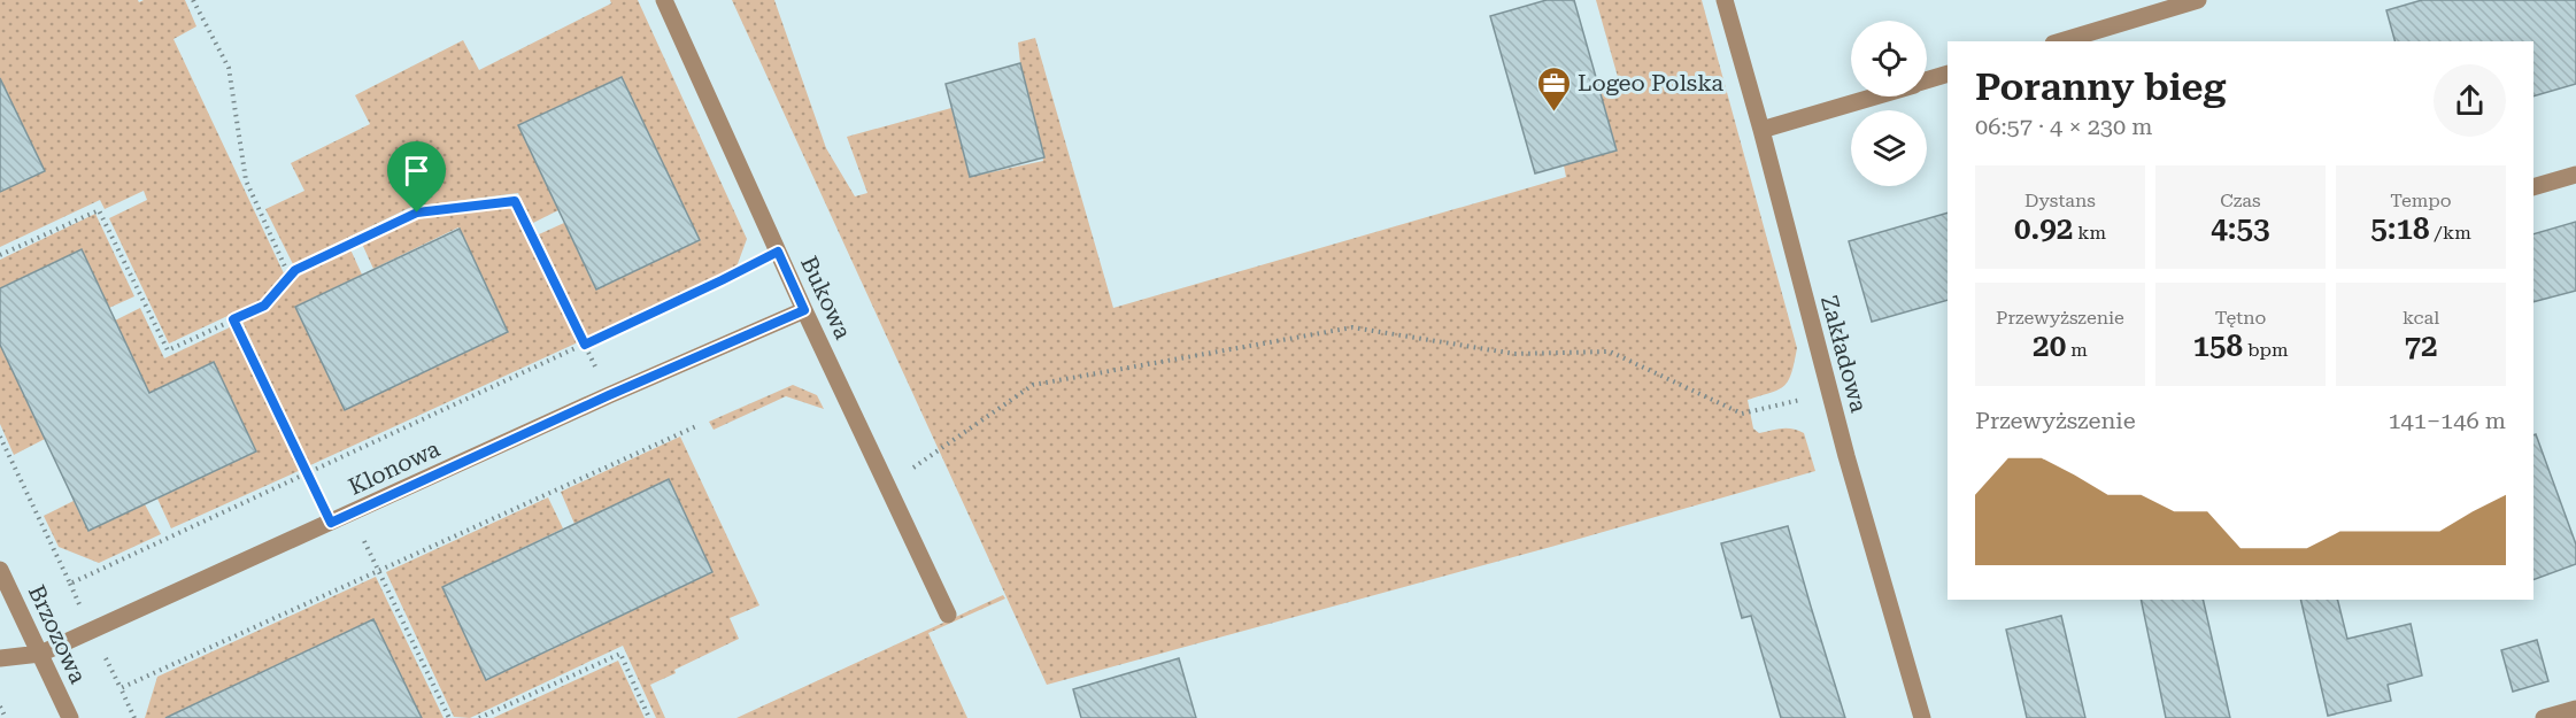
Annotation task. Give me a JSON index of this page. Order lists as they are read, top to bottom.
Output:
{
  "streets": {
    "street": [
      "Bukowa",
      "Zakładowa",
      "Klonowa",
      "Brzozowa"
    ]
  },
  "crossings": [
    ["Bukowa", "Klonowa"],
    ["Klonowa", "Brzozowa"]
  ],
  "places": {
    "office": ["Logeo Polska"]
  },
  "page": {
    "heading": ["Poranny bieg", "06:57 · 4 × 230 m"],
    "stats": [
      ["Dystans", "0.92 km"],
      ["Czas", "4:53"],
      ["Tempo", "5:18 /km"],
      ["Przewyższenie", "20 m"],
      ["Tętno", "158 bpm"],
      ["kcal", "72"]
    ],
    "chart": ["Przewyższenie", "141–146 m"]
  }
}
